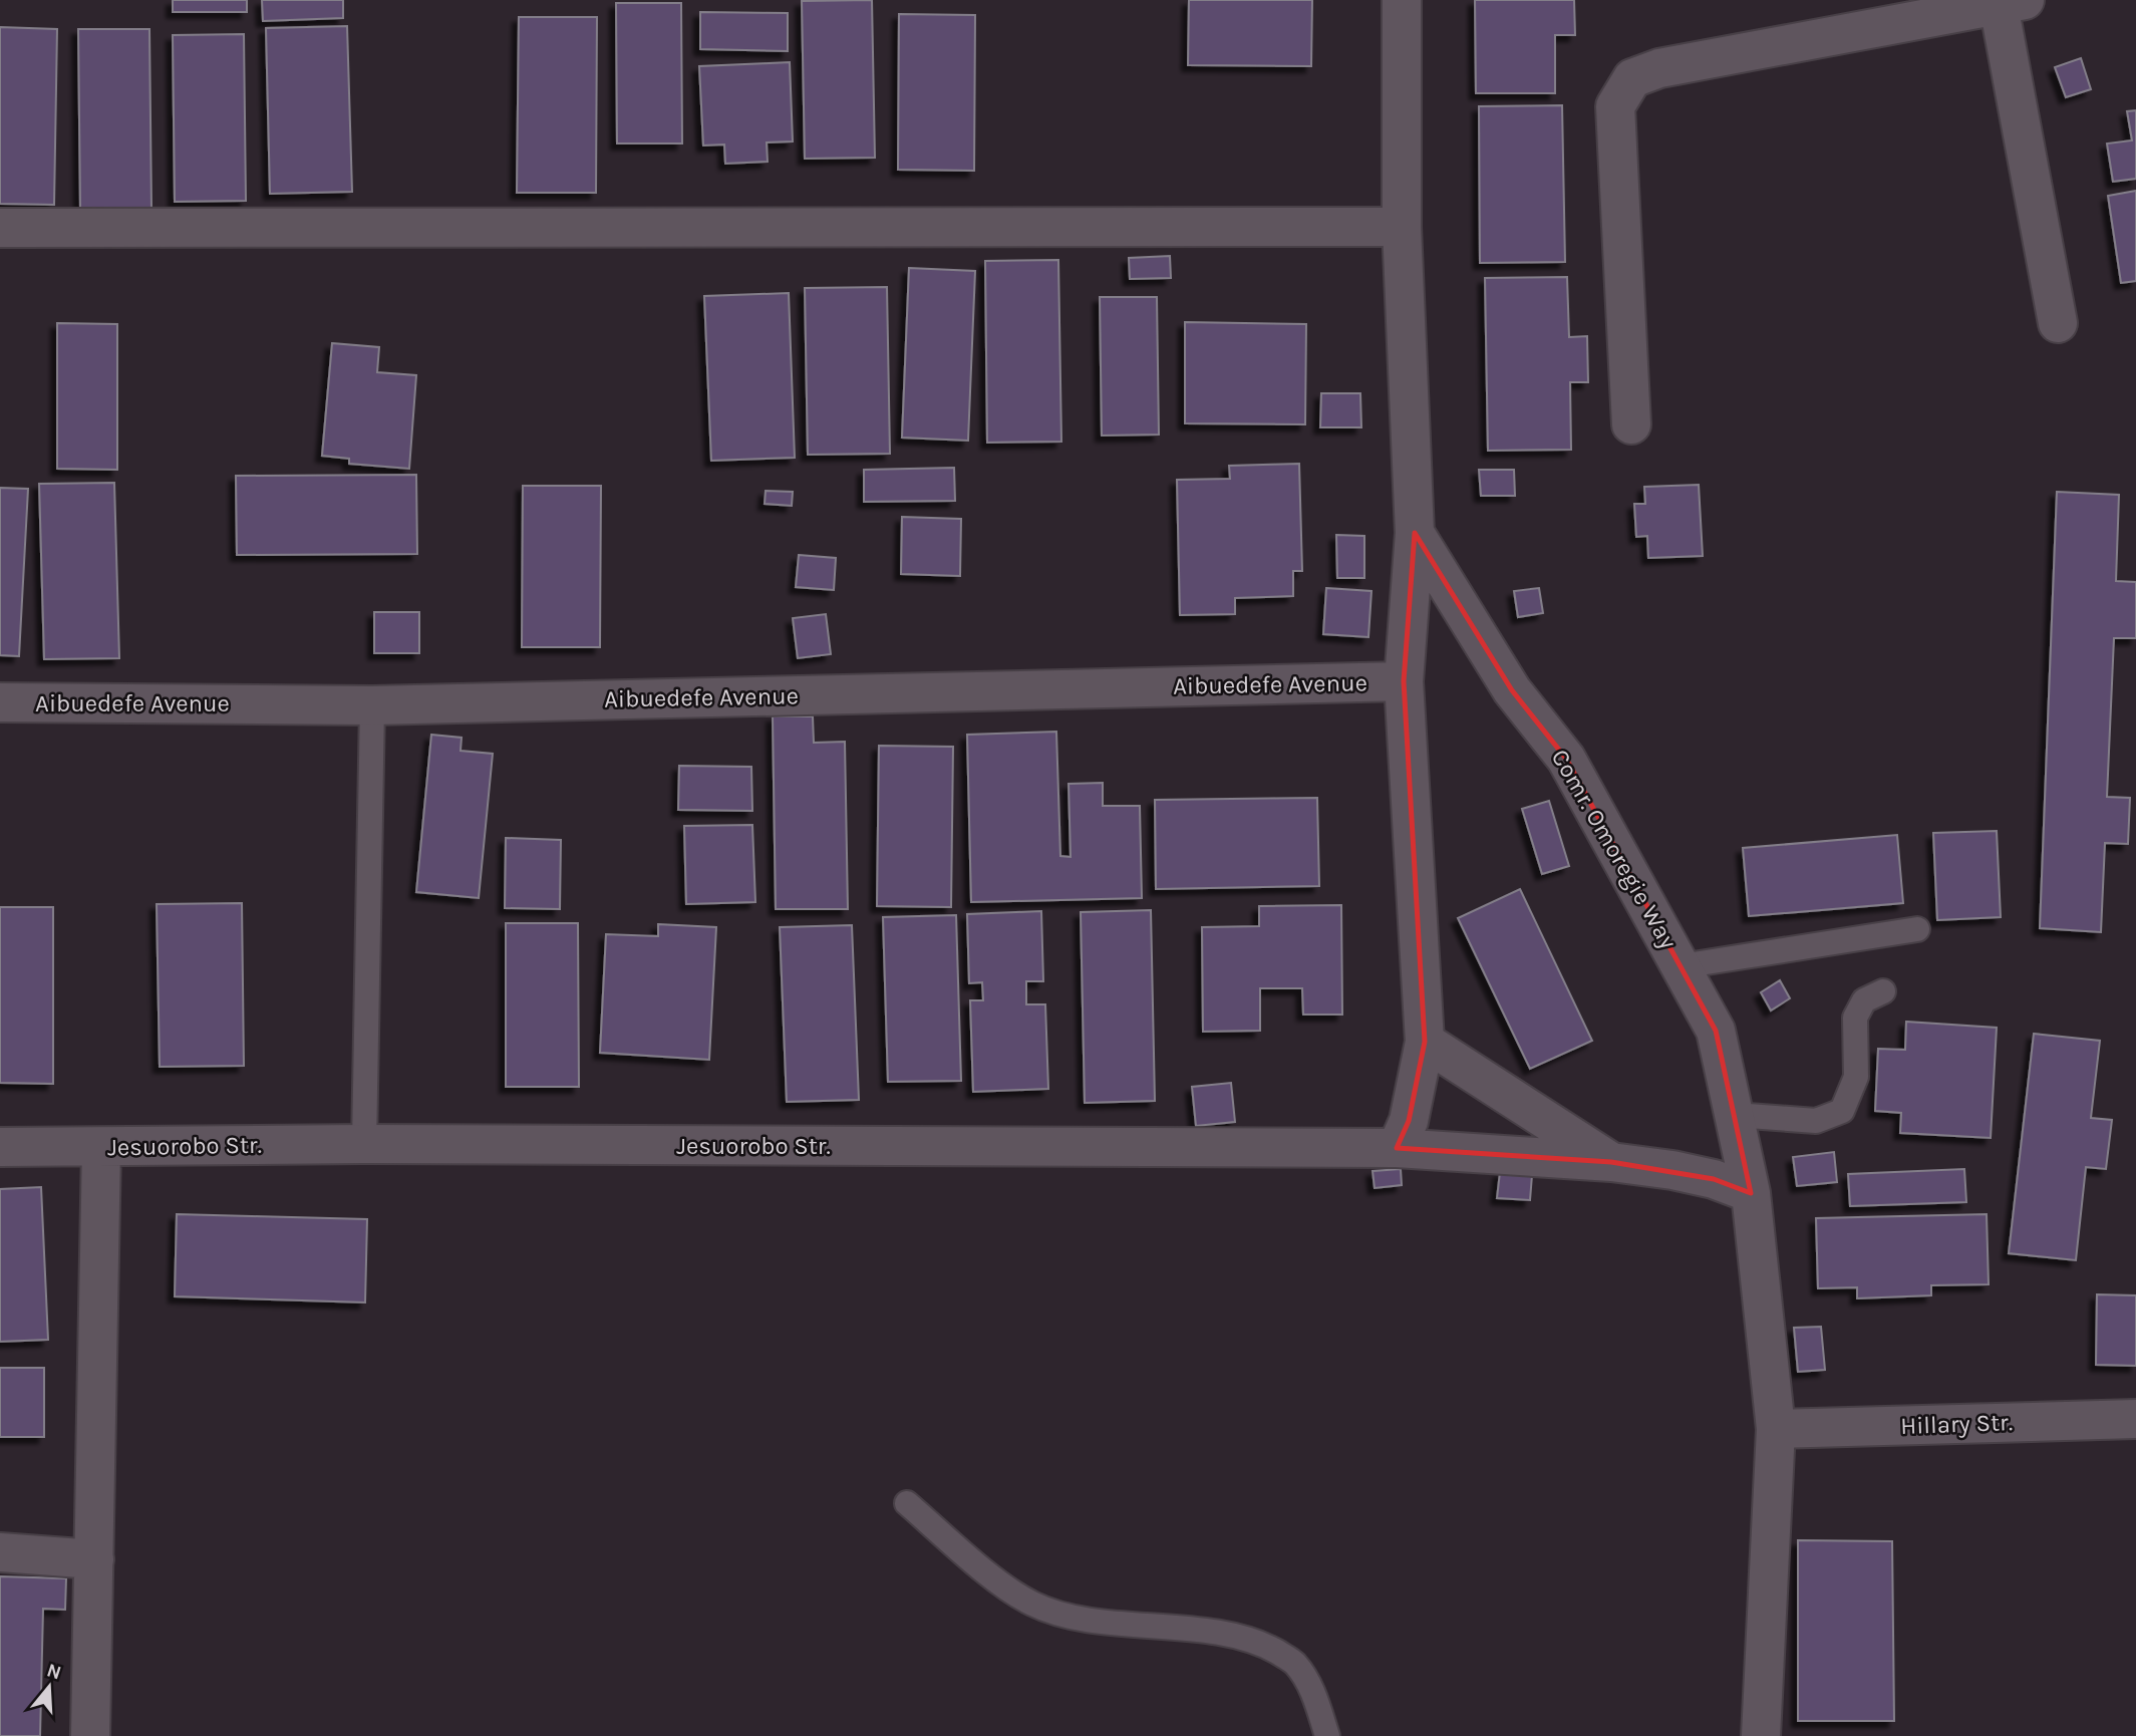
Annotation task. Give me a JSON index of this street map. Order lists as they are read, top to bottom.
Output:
{
  "streets": {
    "street": [
      "Aibuedefe Avenue",
      "Comr. Omoregie Way",
      "Jesuorobo Str.",
      "Hillary Str."
    ]
  },
  "crossings": [
    ["Comr. Omoregie Way", "Jesuorobo Str."],
    ["Comr. Omoregie Way", "Hillary Str."]
  ],
  "north": "top"
}
